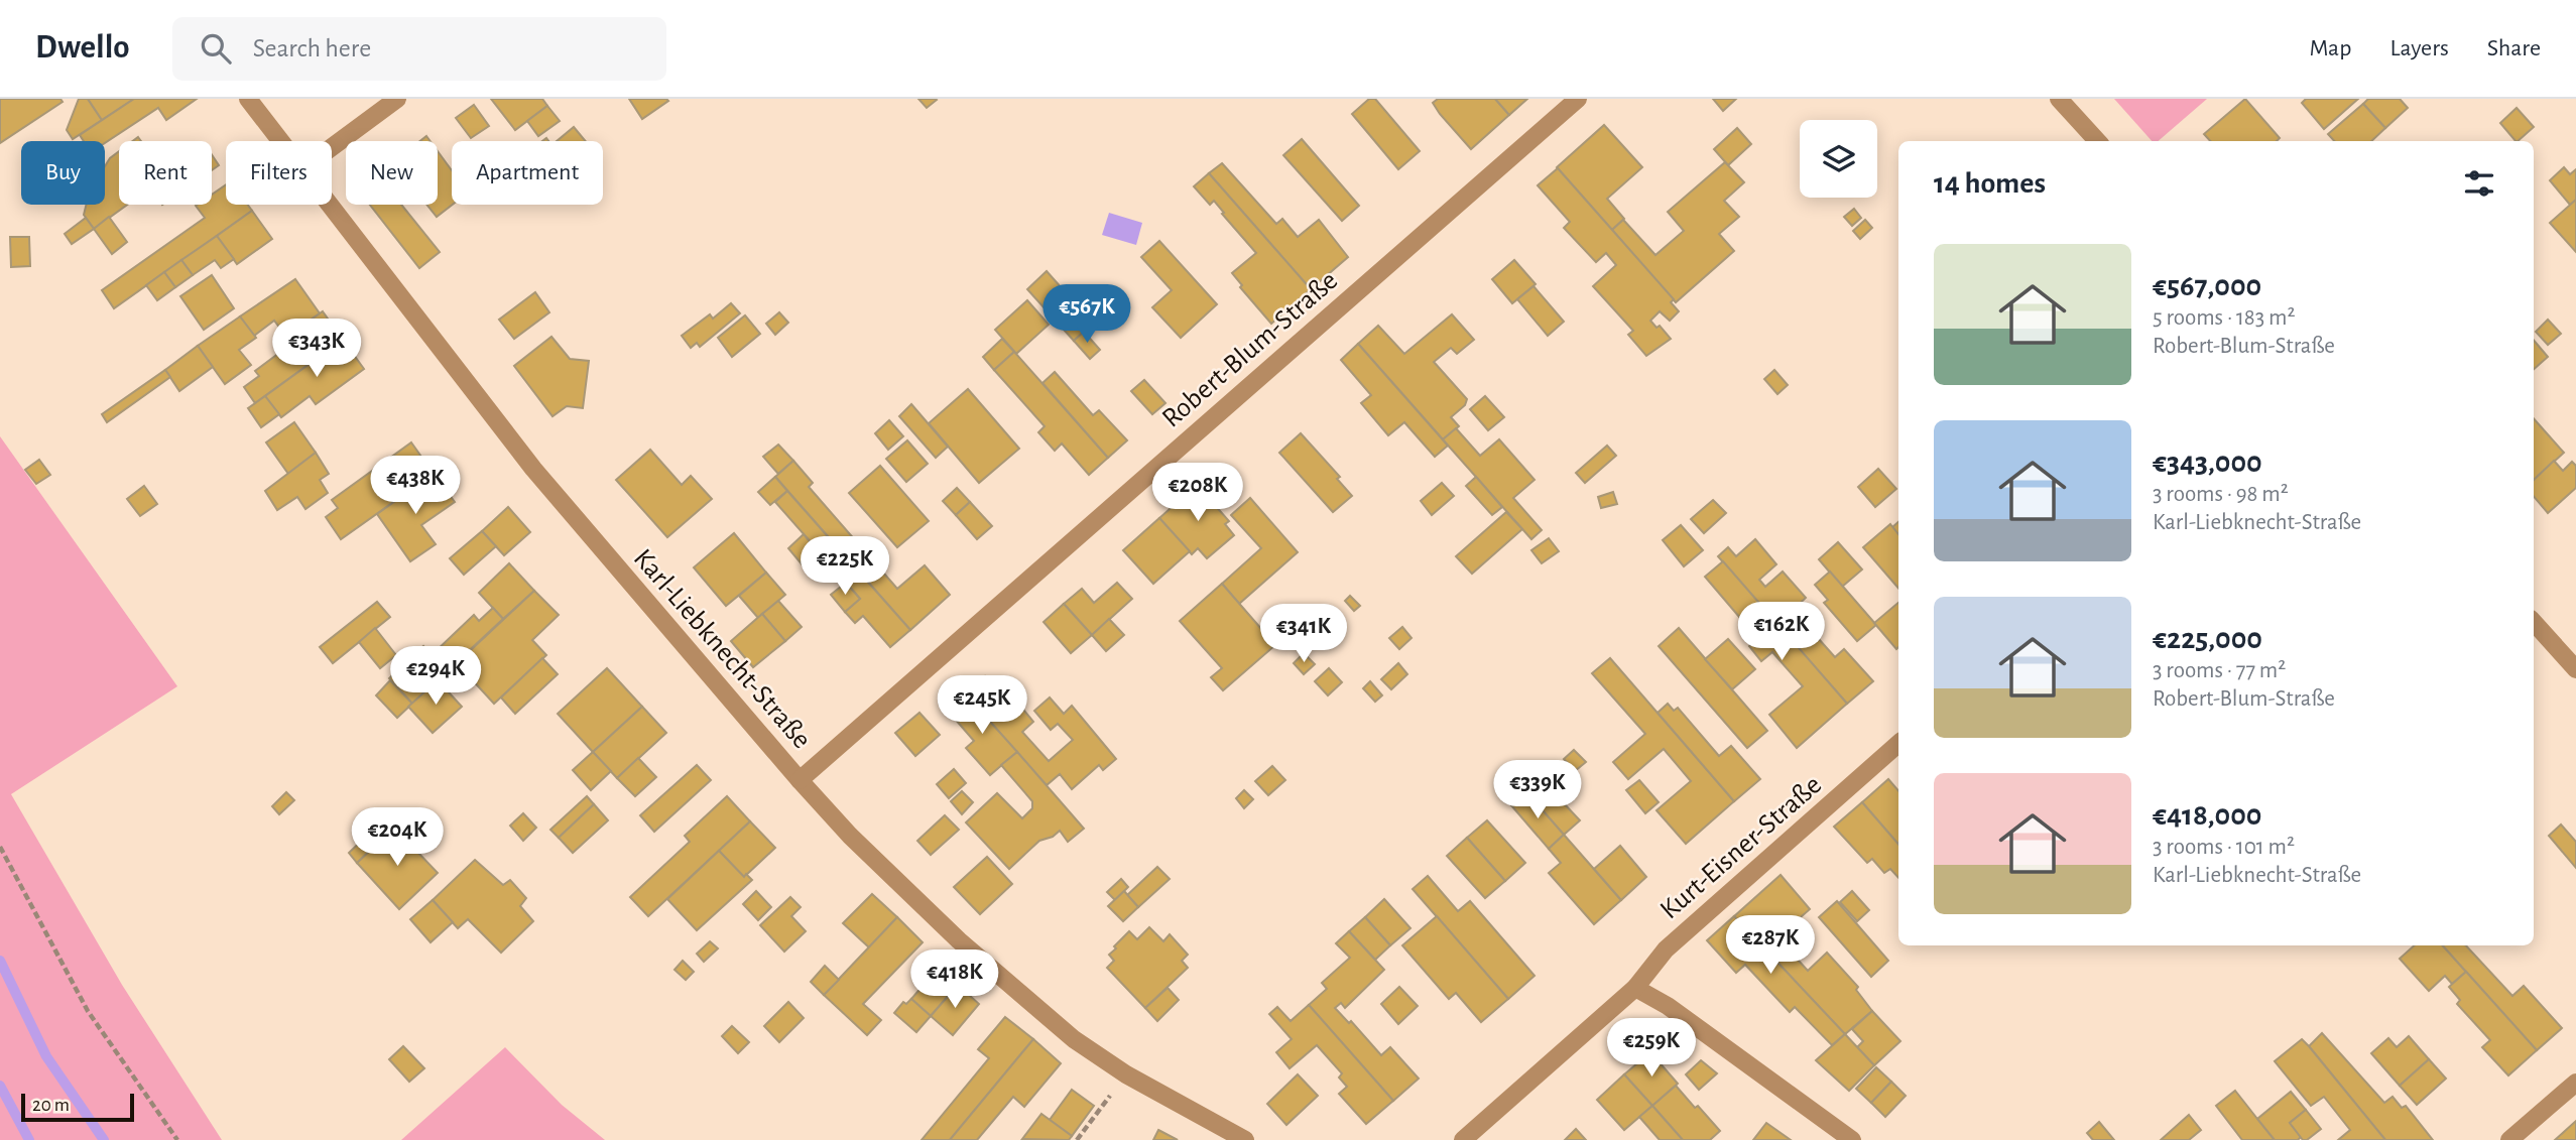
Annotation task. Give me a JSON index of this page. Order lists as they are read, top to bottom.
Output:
{
  "streets": {
    "street": ["Robert-Blum-Straße", "Karl-Liebknecht-Straße", "Kurt-Eisner-Straße"]
  },
  "crossings": [
    ["Robert-Blum-Straße", "Karl-Liebknecht-Straße"]
  ],
  "scale_bar": "20 m",
  "page": {
    "header": "Dwello",
    "search": "Search here",
    "nav": ["Map", "Layers", "Share"],
    "chip": [
      "Buy",
      "Rent",
      "Filters",
      "New",
      "Apartment"
    ],
    "heading": "14 homes",
    "list": [
      {
        "name": "€567,000",
        "note": "5 rooms · 183 m² · Robert-Blum-Straße"
      },
      {
        "name": "€343,000",
        "note": "3 rooms · 98 m² · Karl-Liebknecht-Straße"
      },
      {
        "name": "€225,000",
        "note": "3 rooms · 77 m² · Robert-Blum-Straße"
      },
      {
        "name": "€418,000",
        "note": "3 rooms · 101 m² · Karl-Liebknecht-Straße"
      }
    ],
    "price": [
      "€567K",
      "€343K",
      "€438K",
      "€208K",
      "€225K",
      "€162K",
      "€341K",
      "€294K",
      "€245K",
      "€339K",
      "€204K",
      "€287K",
      "€418K",
      "€259K"
    ],
    "scale": "20 m"
  }
}
